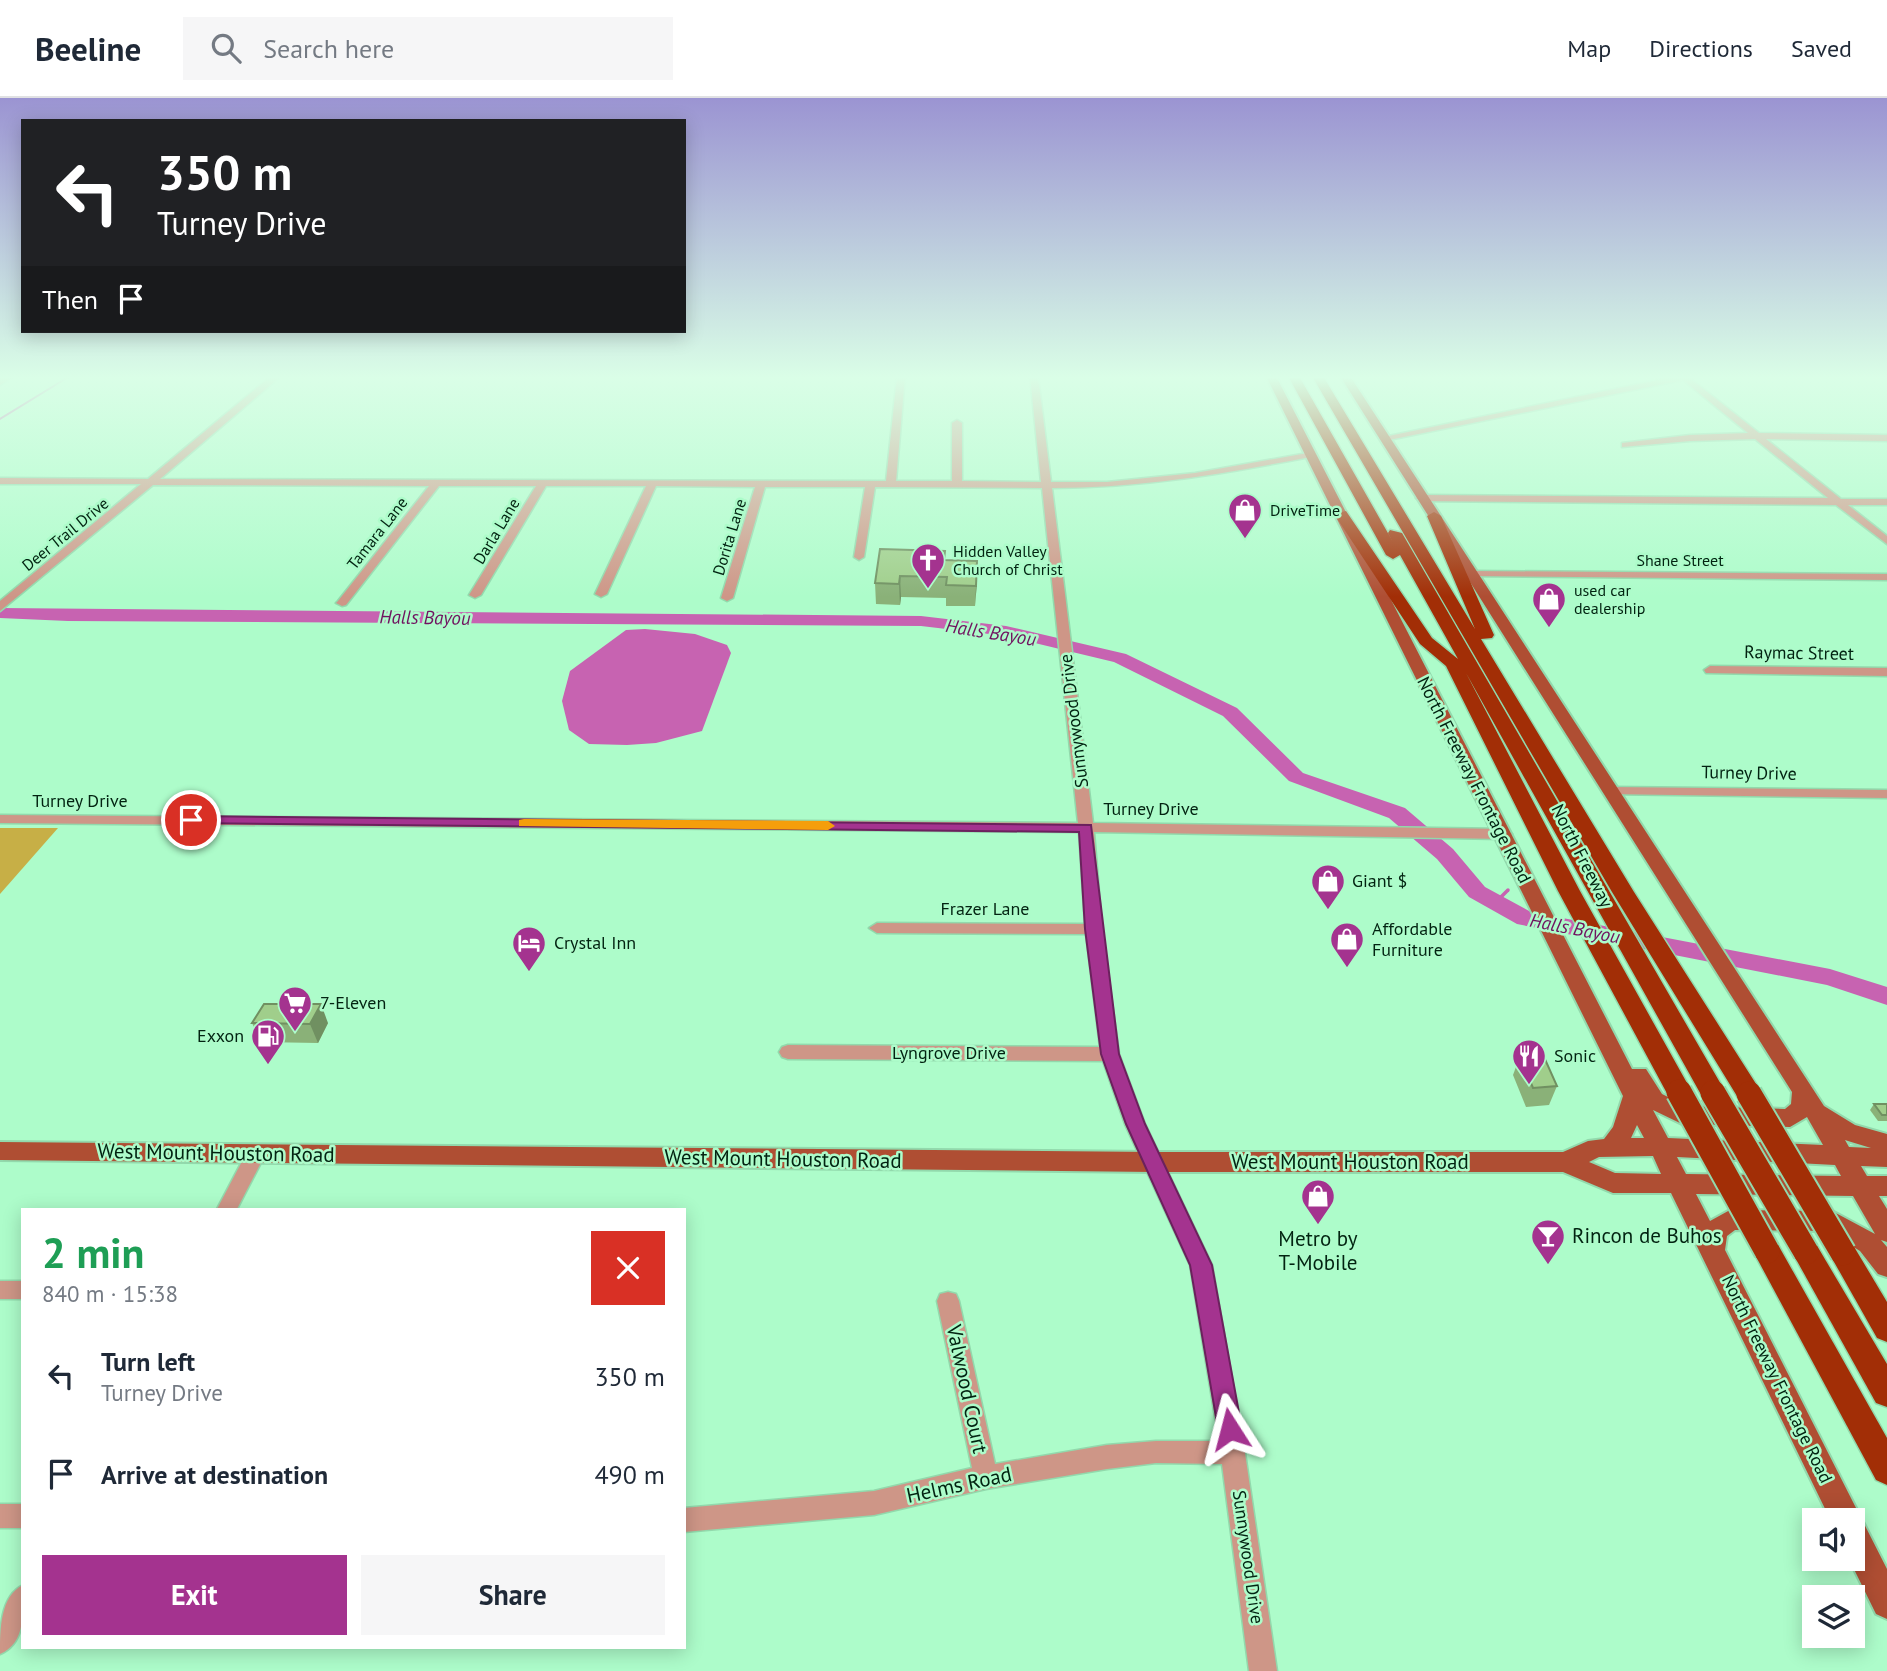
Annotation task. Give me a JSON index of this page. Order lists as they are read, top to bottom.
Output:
{
  "streets": {
    "highway": ["North Freeway"],
    "main road": ["North Freeway Frontage Road", "West Mount Houston Road"],
    "street": [
      "Darla Lane",
      "Tamara Lane",
      "Deer Trail Drive",
      "Dorita Lane",
      "Shane Street",
      "Raymac Street",
      "Sunnywood Drive",
      "Turney Drive",
      "Frazer Lane",
      "Lyngrove Drive",
      "Valwood Court",
      "Helms Road"
    ]
  },
  "crossings": [
    ["Sunnywood Drive", "Turney Drive"],
    ["Sunnywood Drive", "Frazer Lane"],
    ["Sunnywood Drive", "Lyngrove Drive"],
    ["Sunnywood Drive", "West Mount Houston Road"],
    ["Sunnywood Drive", "Helms Road"],
    ["Turney Drive", "North Freeway Frontage Road"],
    ["North Freeway Frontage Road", "West Mount Houston Road"],
    ["Valwood Court", "Helms Road"]
  ],
  "water": ["Halls Bayou"],
  "places": {
    "shop": [
      "DriveTime",
      "used car dealership",
      "Giant $",
      "Affordable Furniture",
      "Metro by T-Mobile"
    ],
    "church": ["Hidden Valley Church of Christ"],
    "hotel": ["Crystal Inn"],
    "supermarket": ["7-Eleven"],
    "fuel station": ["Exxon"],
    "restaurant": ["Sonic"],
    "bar": ["Rincon de Buhos"]
  },
  "page": {
    "header": "Beeline",
    "search": "Search here",
    "nav": ["Map", "Directions", "Saved"],
    "turn": ["350 m", "Turney Drive"],
    "then": "Then",
    "heading": ["2 min", "840 m · 15:38"],
    "list": [
      {
        "name": "Turn left",
        "note": "Turney Drive",
        "value": "350 m"
      },
      {
        "name": "Arrive at destination",
        "value": "490 m"
      }
    ],
    "buttons": ["Exit", "Share"]
  }
}
